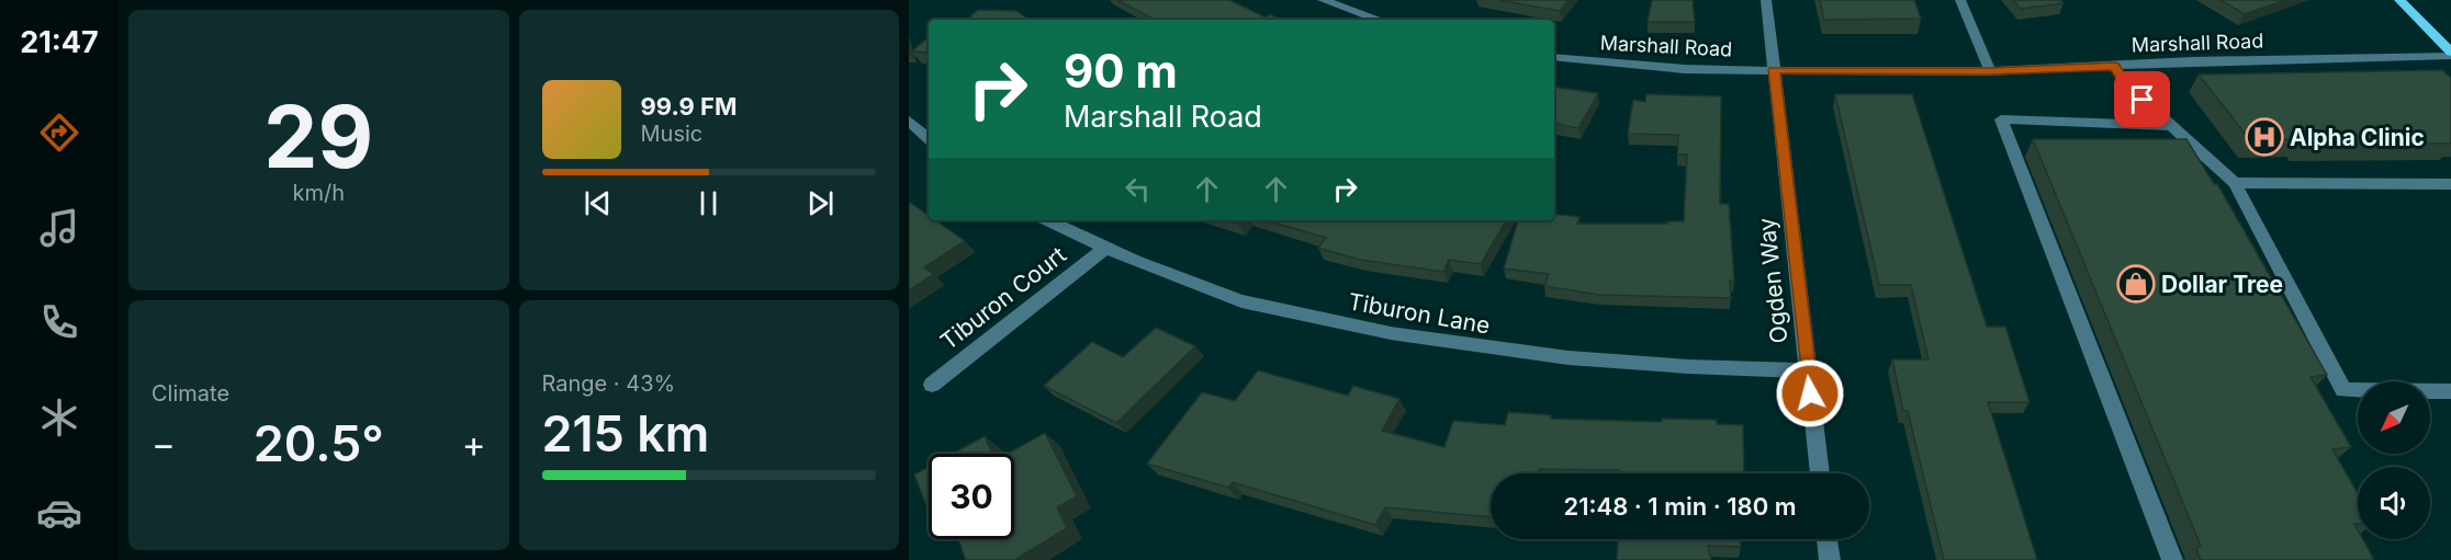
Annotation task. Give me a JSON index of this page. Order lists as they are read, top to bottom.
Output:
{
  "streets": {
    "street": [
      "Marshall Road",
      "Ogden Way",
      "Tiburon Court",
      "Tiburon Lane"
    ]
  },
  "crossings": [
    ["Marshall Road", "Ogden Way"],
    ["Ogden Way", "Tiburon Lane"],
    ["Tiburon Court", "Tiburon Lane"]
  ],
  "places": {
    "hospital": ["Alpha Clinic"],
    "shop": ["Dollar Tree"]
  },
  "north": "bottom left",
  "page": {
    "tabs": "21:47",
    "tile": [
      ["29", "km/h"],
      "Climate",
      ["Range · 43%", "215 km"]
    ],
    "turn": ["90 m", "Marshall Road"],
    "song": ["99.9 FM", "Music"],
    "heat": ["−", "20.5°", "+"],
    "limit": "30",
    "trip": "21:48 · 1 min · 180 m"
  }
}
